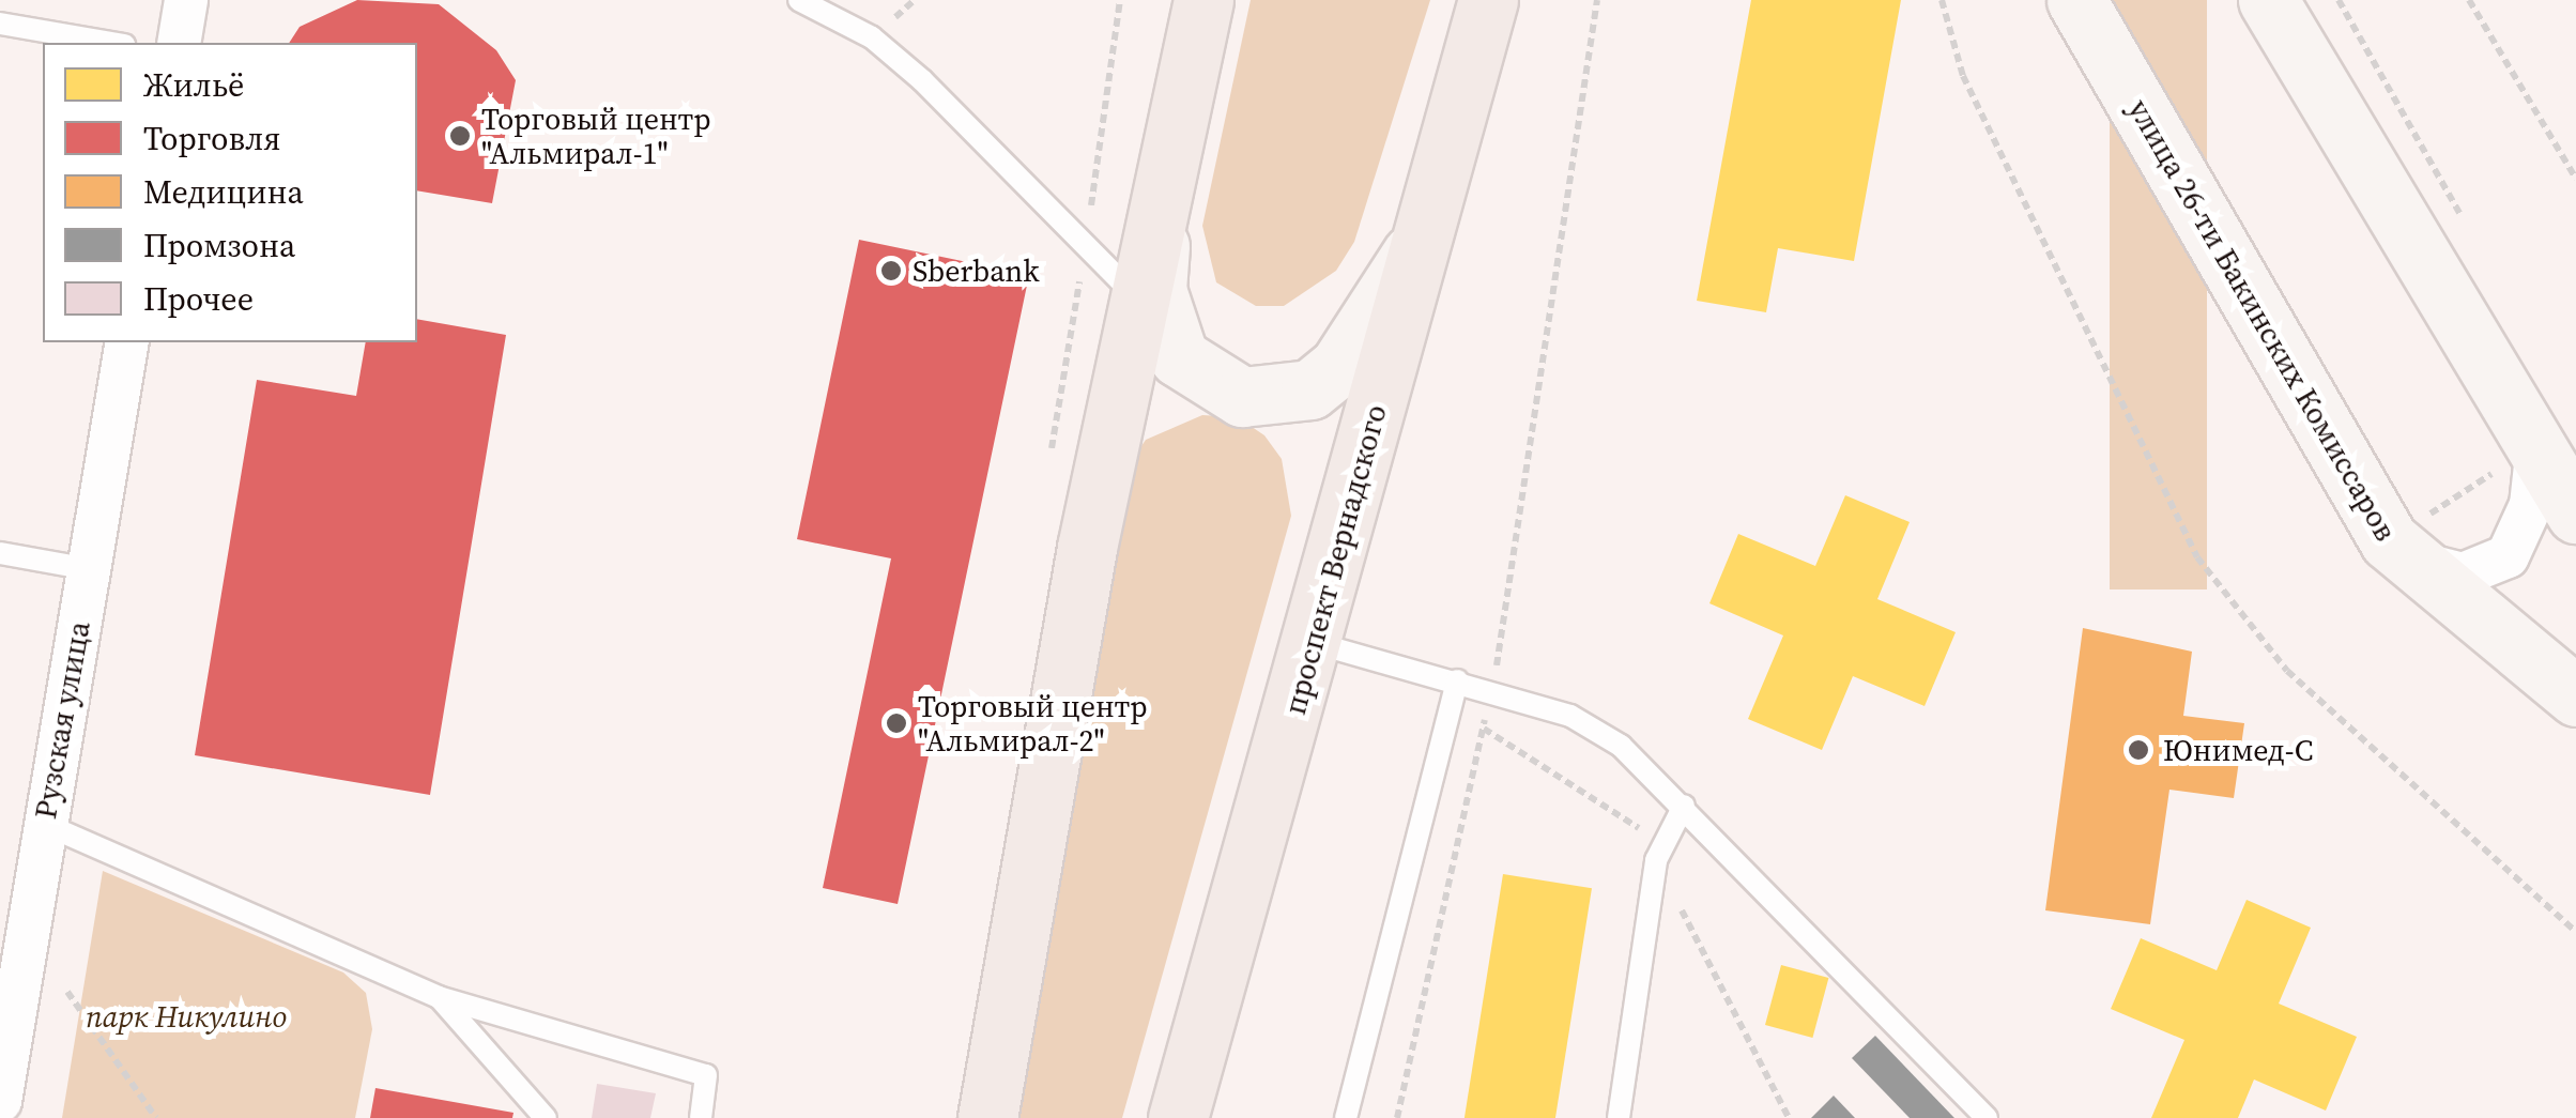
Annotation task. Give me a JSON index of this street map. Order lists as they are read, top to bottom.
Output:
{
  "streets": {
    "main road": ["улица 26-ти Бакинских Комиссаров", "проспект Вернадского"],
    "street": ["Рузская улица"]
  },
  "parks": ["парк Никулино"],
  "places": [
    "Торговый центр \"Альмирал-1\"",
    "Sberbank",
    "Торговый центр \"Альмирал-2\"",
    "Юнимед-С"
  ],
  "legend": [
    "Жильё",
    "Торговля",
    "Медицина",
    "Промзона",
    "Прочее"
  ]
}
